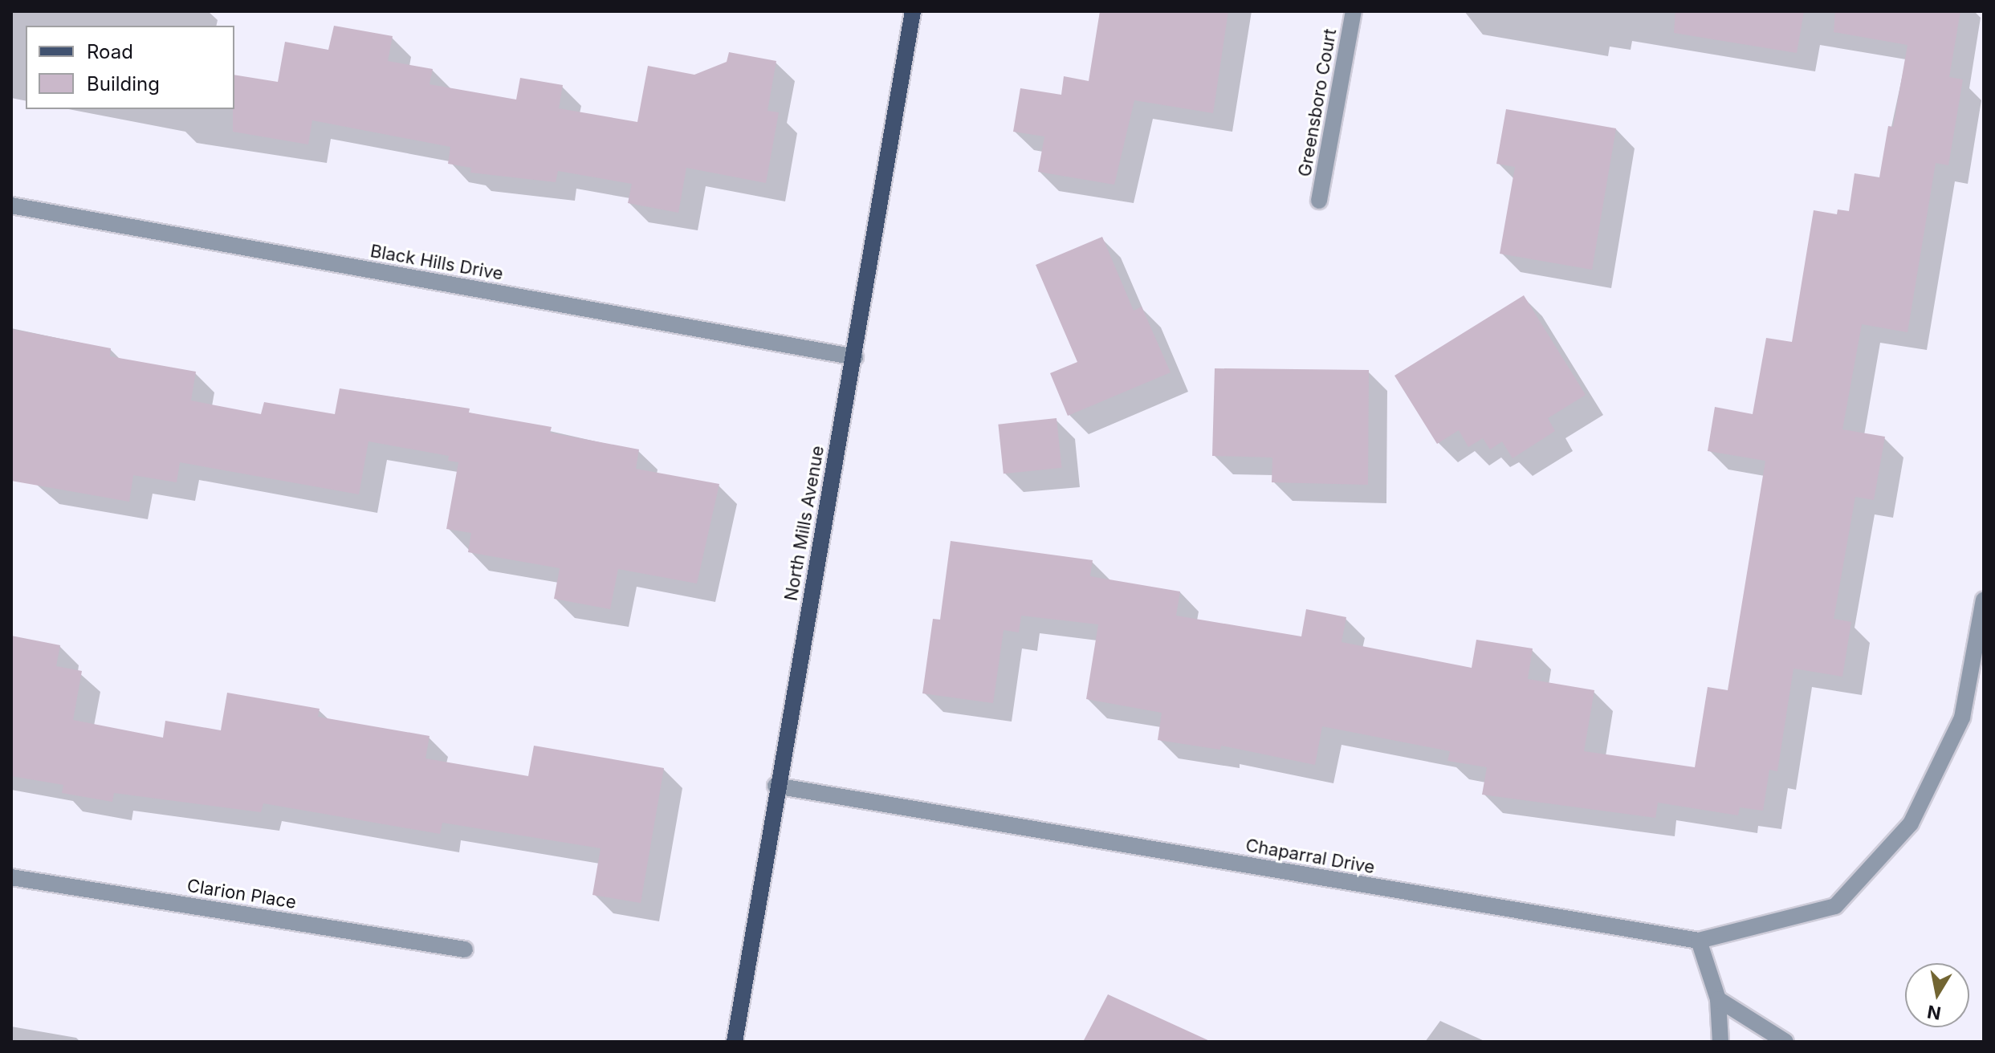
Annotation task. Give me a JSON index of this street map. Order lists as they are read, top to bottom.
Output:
{
  "streets": {
    "main road": ["North Mills Avenue"],
    "street": [
      "Greensboro Court",
      "Black Hills Drive",
      "Chaparral Drive",
      "Clarion Place"
    ]
  },
  "crossings": [
    ["Black Hills Drive", "North Mills Avenue"],
    ["North Mills Avenue", "Chaparral Drive"]
  ],
  "legend": ["Road", "Building"],
  "north": "bottom"
}
